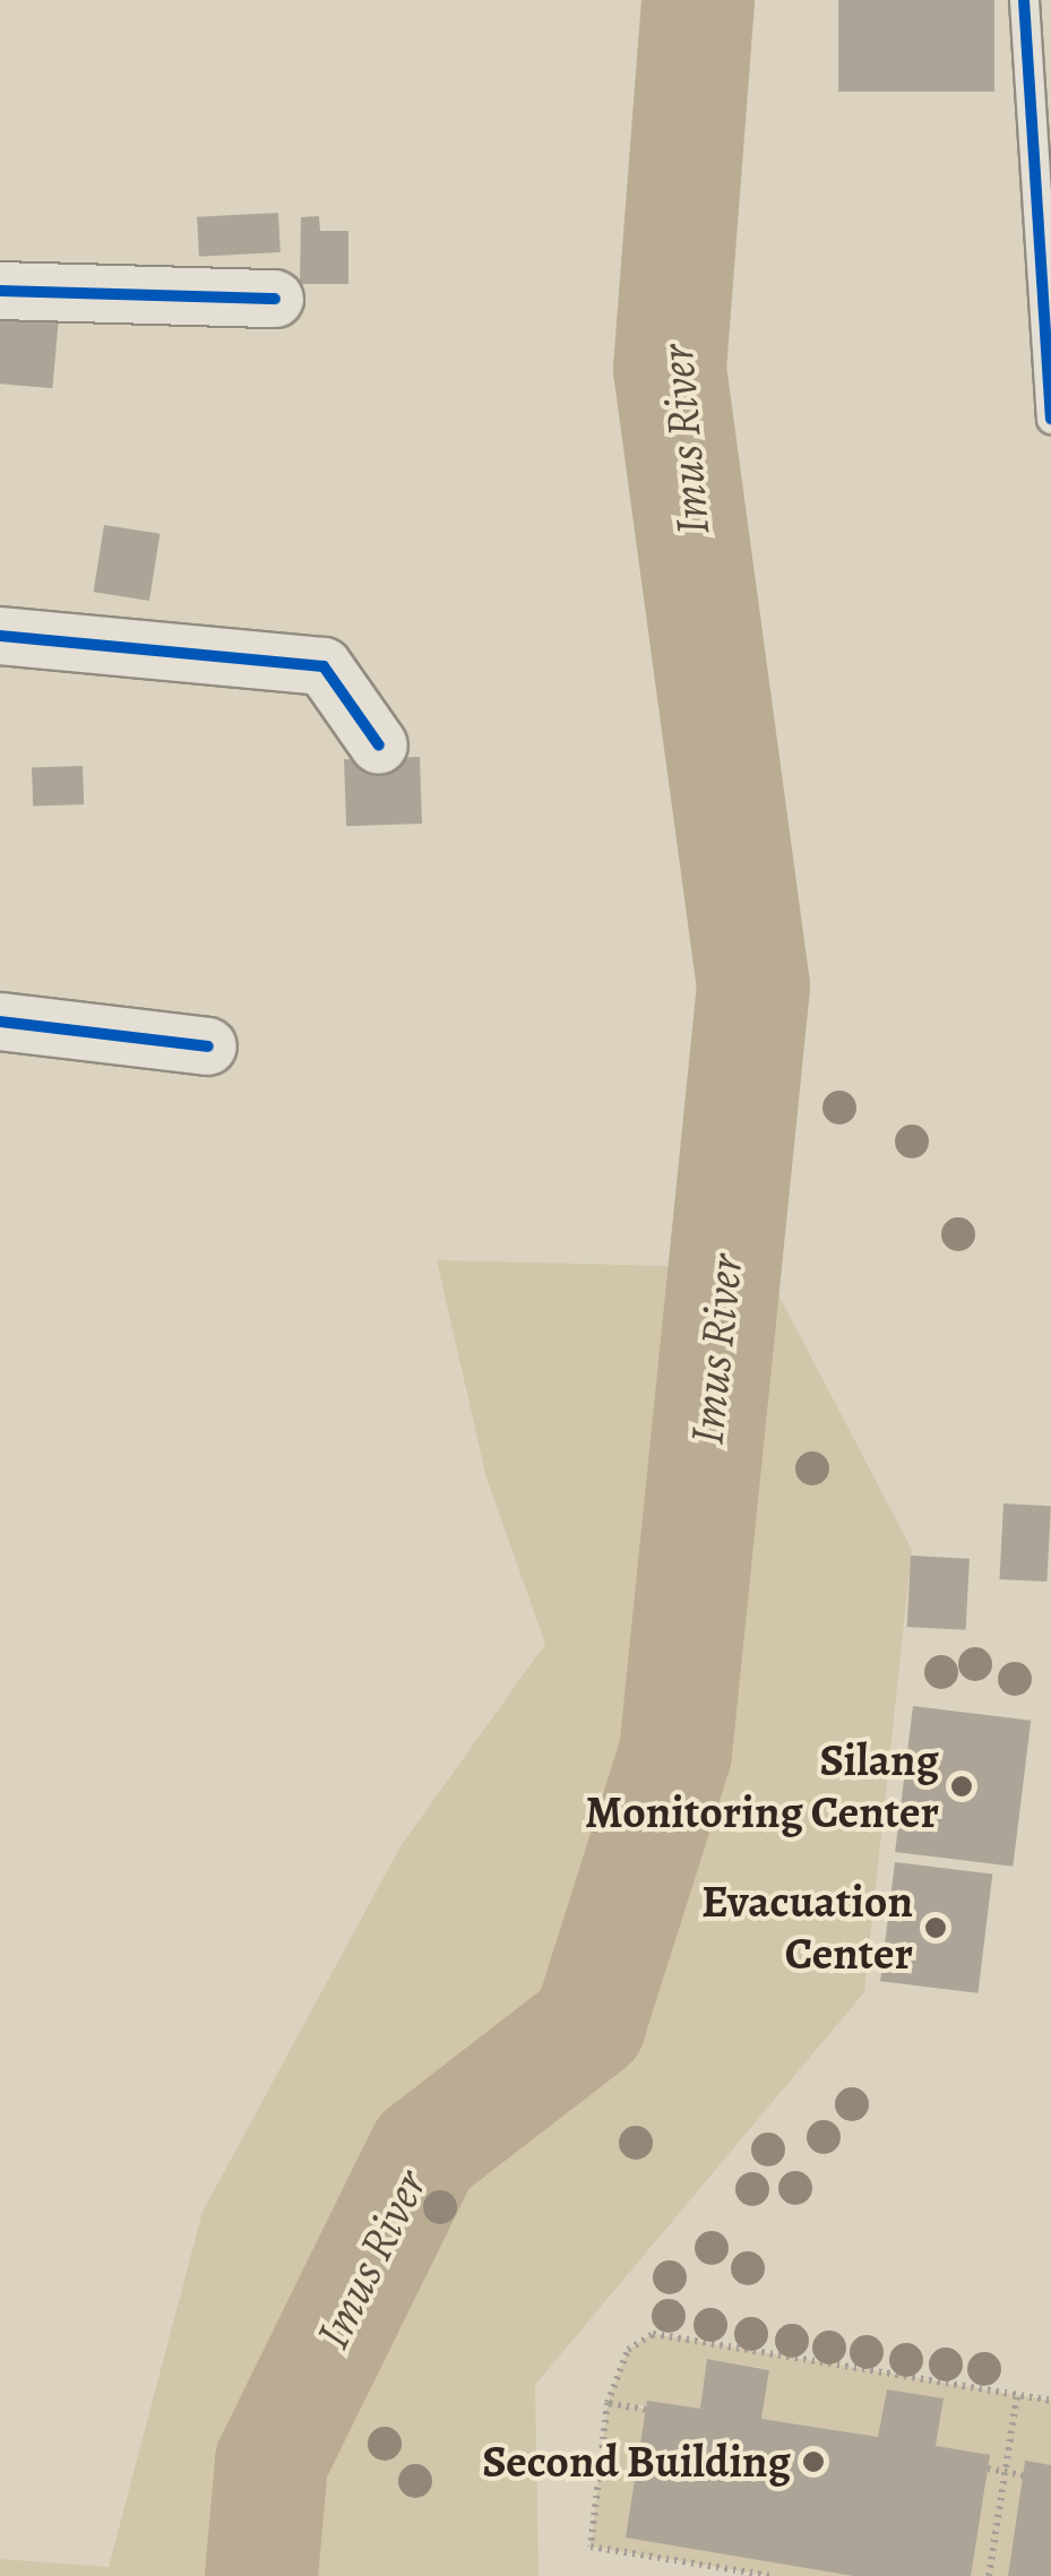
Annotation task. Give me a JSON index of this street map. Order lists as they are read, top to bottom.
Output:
{
  "water": ["Imus River"],
  "places": ["Silang Monitoring Center", "Evacuation Center", "Second Building"]
}
